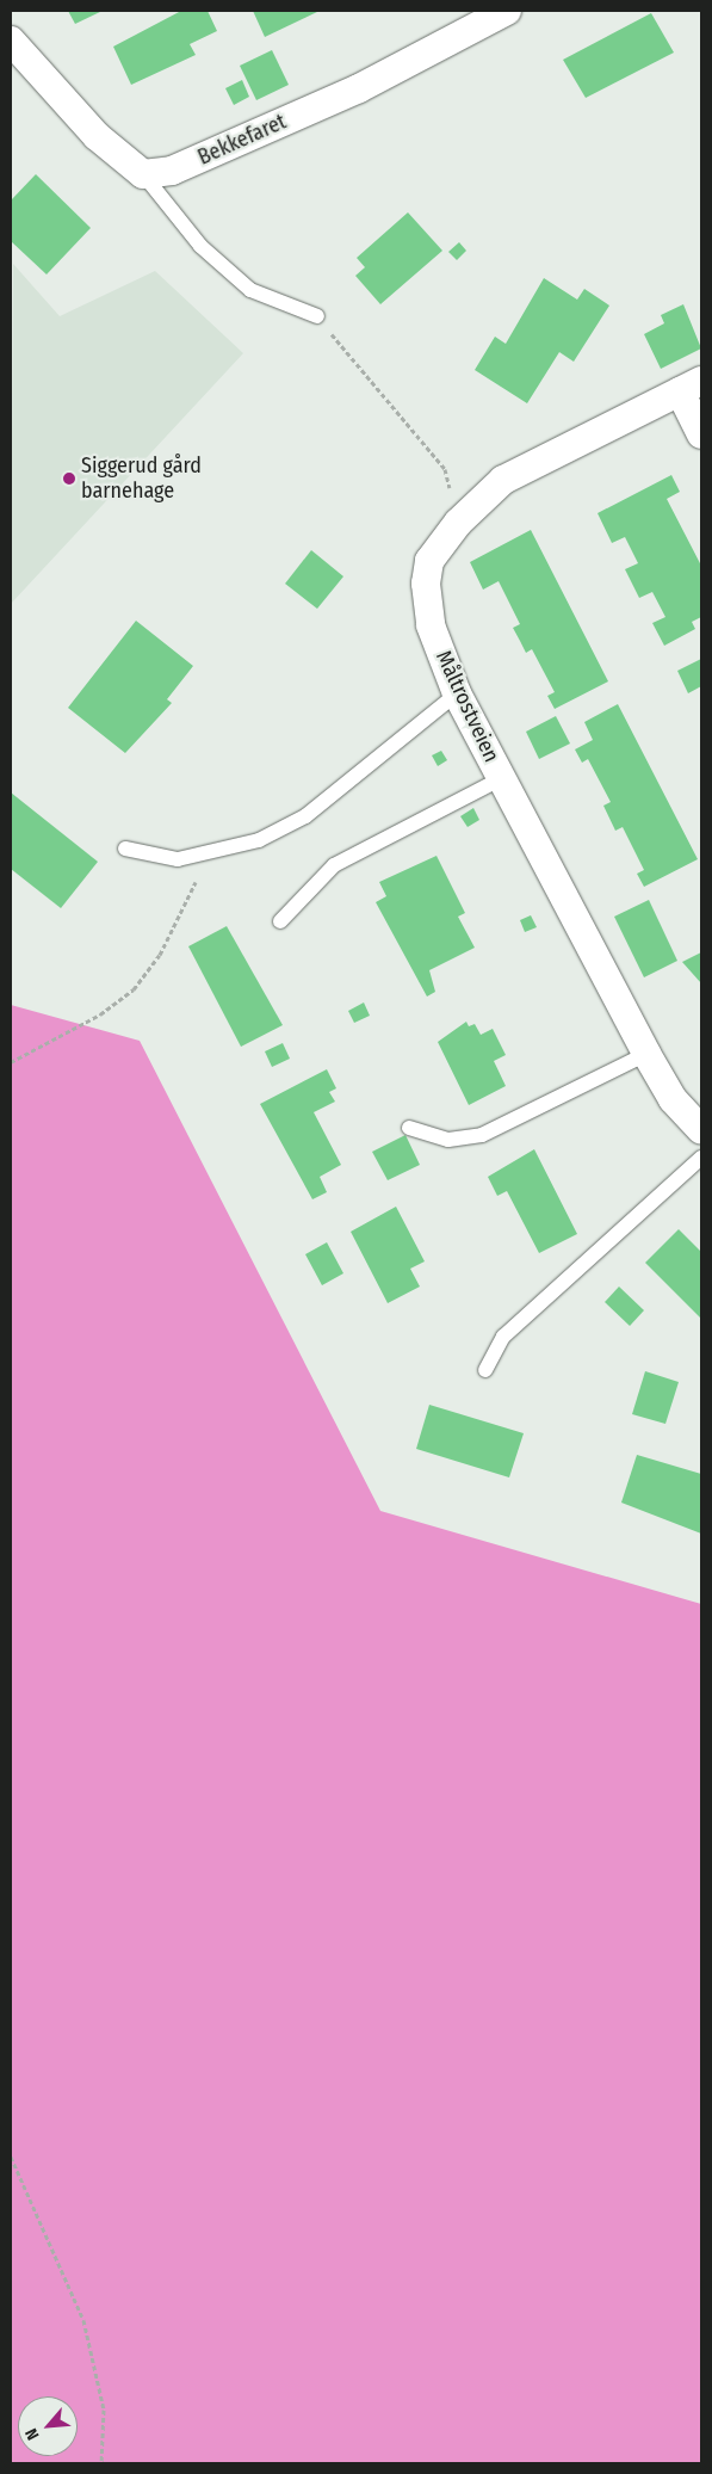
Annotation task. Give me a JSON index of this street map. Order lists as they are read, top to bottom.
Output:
{
  "streets": {
    "street": ["Bekkefaret", "Måltrostveien"]
  },
  "places": ["Siggerud gård barnehage"],
  "north": "bottom left"
}
